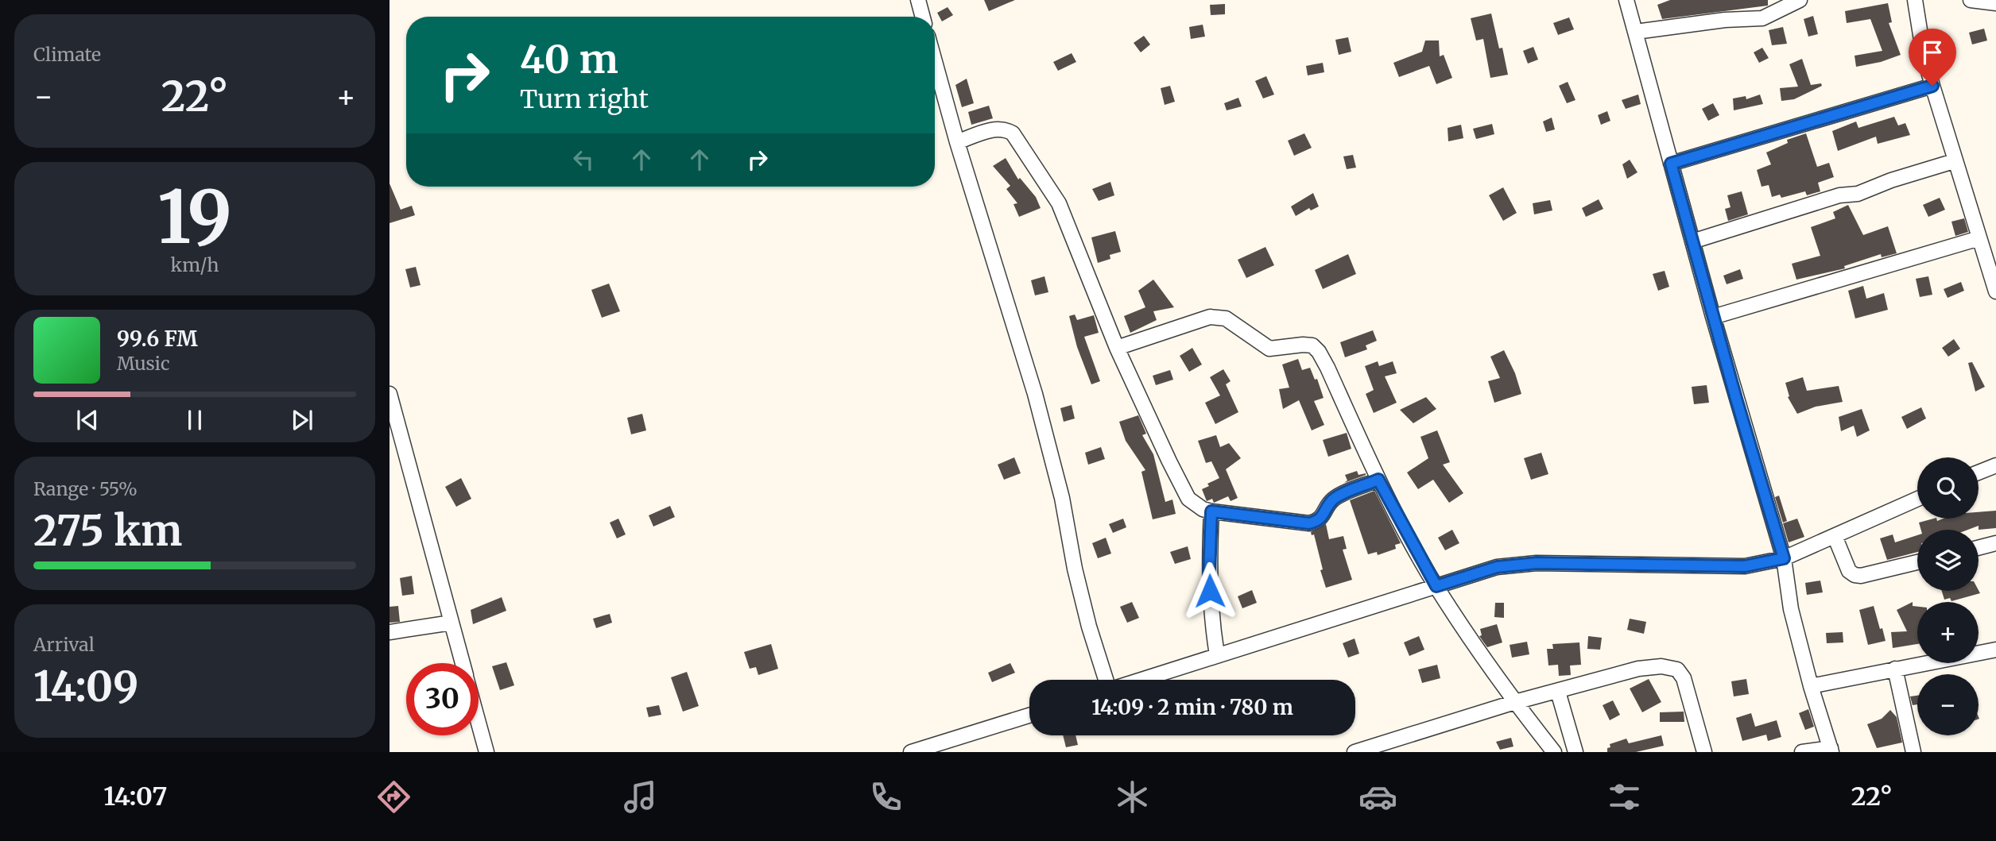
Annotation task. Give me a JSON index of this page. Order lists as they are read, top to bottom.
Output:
{
  "page": {
    "tile": [
      "Climate",
      ["19", "km/h"],
      ["Range · 55%", "275 km"],
      ["Arrival", "14:09"]
    ],
    "turn": ["40 m", "Turn right"],
    "heat": ["−", "22°", "+"],
    "song": ["99.6 FM", "Music"],
    "map_buttons": ["+", "−"],
    "limit": "30",
    "trip": "14:09 · 2 min · 780 m",
    "tabs": ["14:07", "22°"]
  }
}
